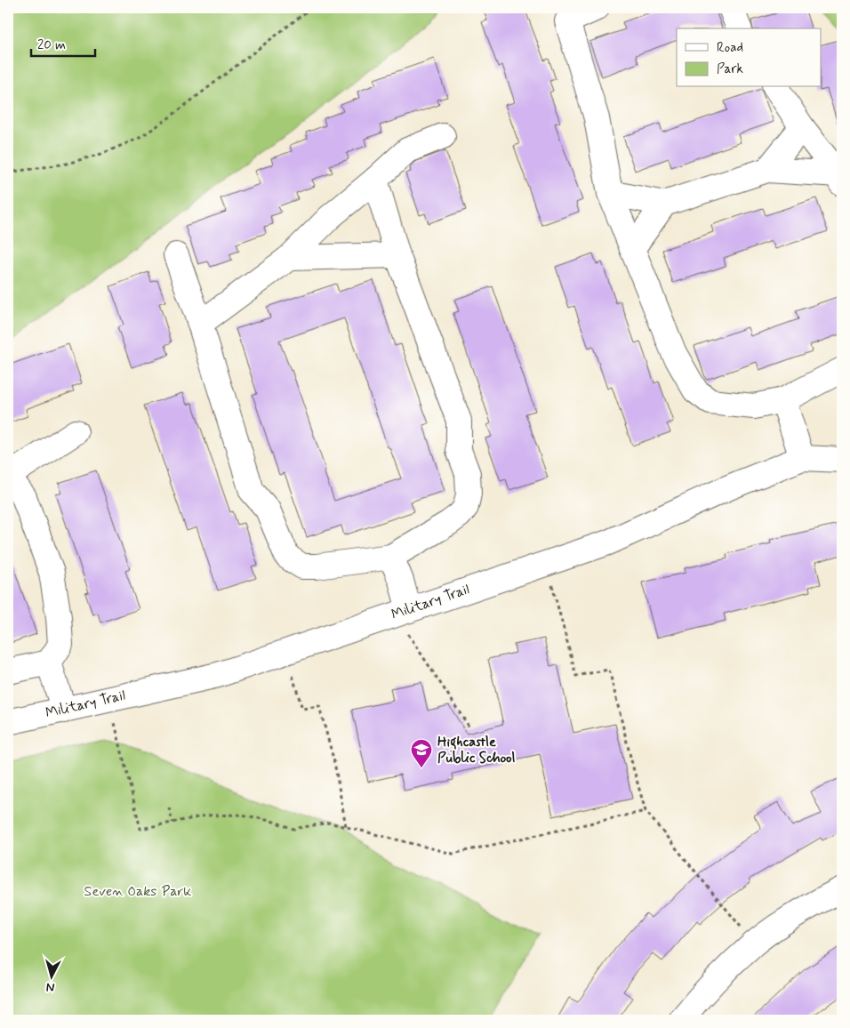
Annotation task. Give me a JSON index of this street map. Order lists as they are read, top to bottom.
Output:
{
  "streets": {
    "street": ["Military Trail"]
  },
  "parks": ["Seven Oaks Park"],
  "places": {
    "school or university": ["Highcastle Public School"]
  },
  "legend": ["Road", "Park"],
  "scale_bar": "20 m",
  "north": "bottom"
}
